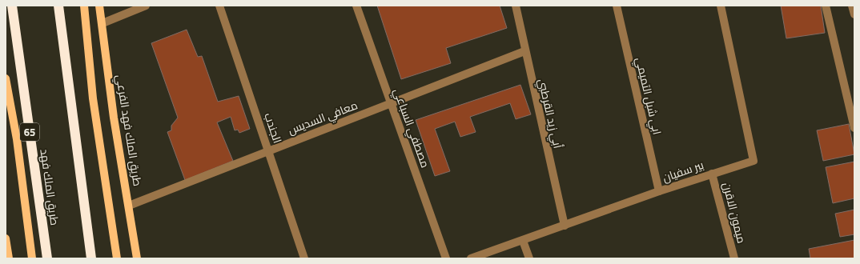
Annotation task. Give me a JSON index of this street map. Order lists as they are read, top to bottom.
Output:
{
  "streets": {
    "highway": ["65", "طريق الملك فهد"],
    "main road": ["طريق الملك فهد الفرعي"],
    "street": [
      "ابي شبل التميمي",
      "أبي زيد القرطبي",
      "معافي السديس",
      "الجندب",
      "مصطفي السباعي",
      "بير سفيان",
      "ميمون الاقرن"
    ]
  },
  "crossings": [
    ["ابي شبل التميمي", "بير سفيان"],
    ["أبي زيد القرطبي", "معافي السديس"],
    ["أبي زيد القرطبي", "بير سفيان"],
    ["معافي السديس", "الجندب"],
    ["معافي السديس", "مصطفي السباعي"],
    ["معافي السديس", "طريق الملك فهد الفرعي"],
    ["بير سفيان", "ميمون الاقرن"]
  ]
}
